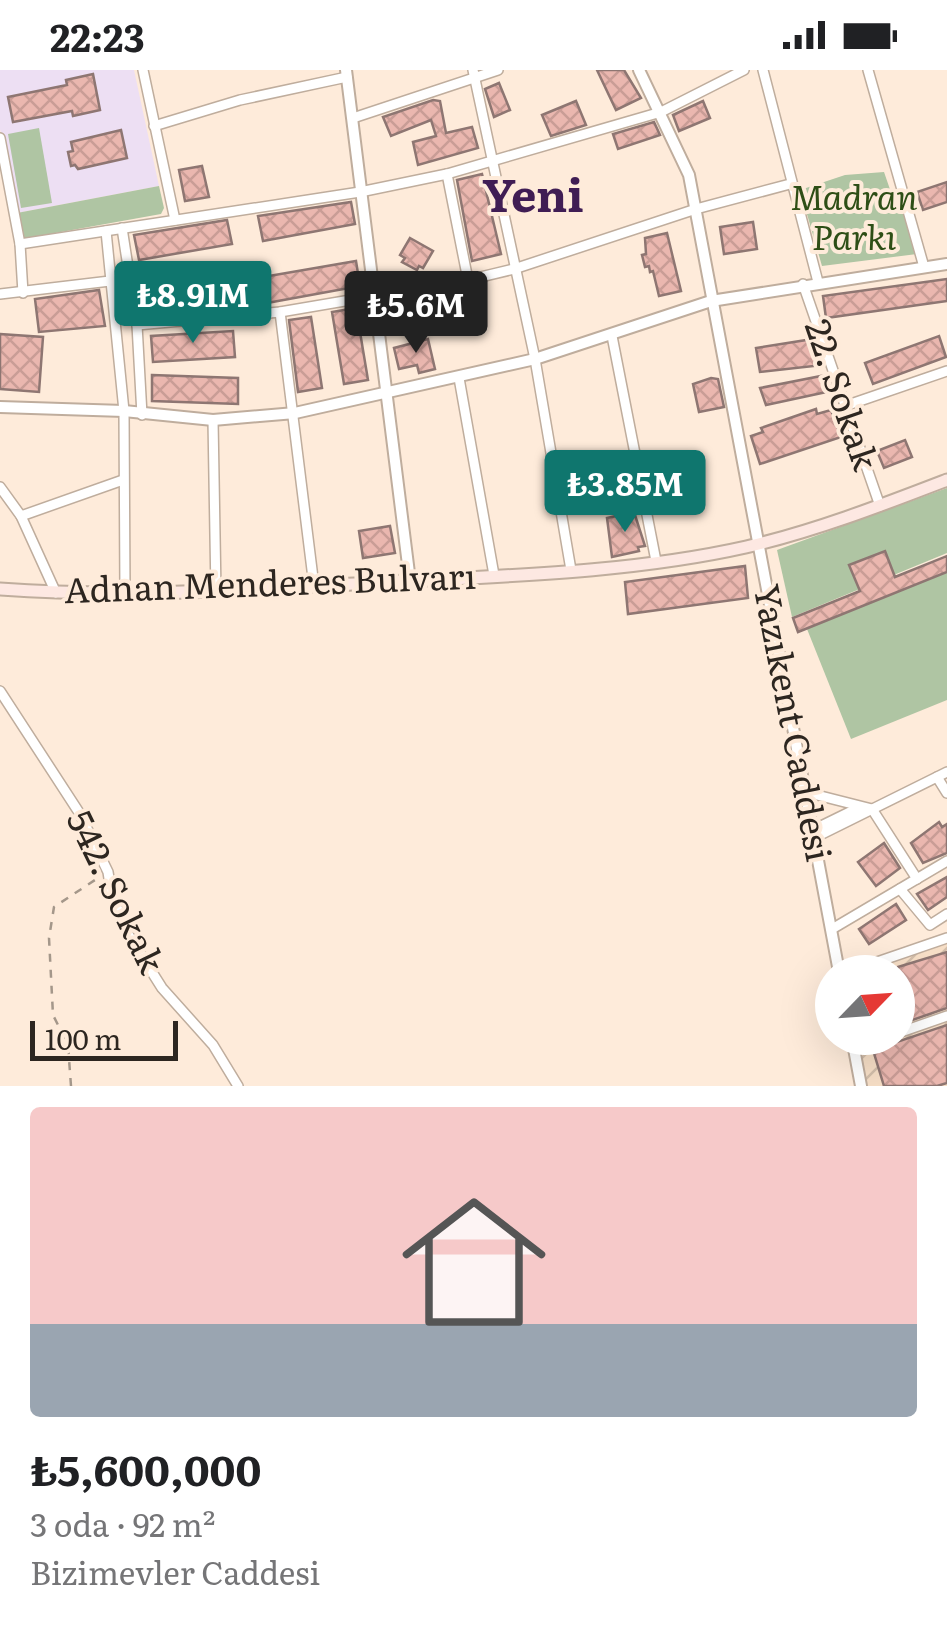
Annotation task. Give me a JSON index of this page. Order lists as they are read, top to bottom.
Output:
{
  "streets": {
    "main road": ["Adnan Menderes Bulvarı"],
    "street": ["22. Sokak", "Yazıkent Caddesi", "542. Sokak"]
  },
  "crossings": [
    ["22. Sokak", "Adnan Menderes Bulvarı"],
    ["Adnan Menderes Bulvarı", "Yazıkent Caddesi"]
  ],
  "districts": ["Yeni"],
  "parks": ["Madran Parkı"],
  "scale_bar": "100 m",
  "north": "top right",
  "page": {
    "status": "22:23",
    "price": ["₺8.91M", "₺5.6M", "₺3.85M"],
    "scale": "100 m",
    "list": [
      {
        "name": "₺5,600,000",
        "note": "3 oda · 92 m² · Bizimevler Caddesi"
      }
    ]
  }
}
